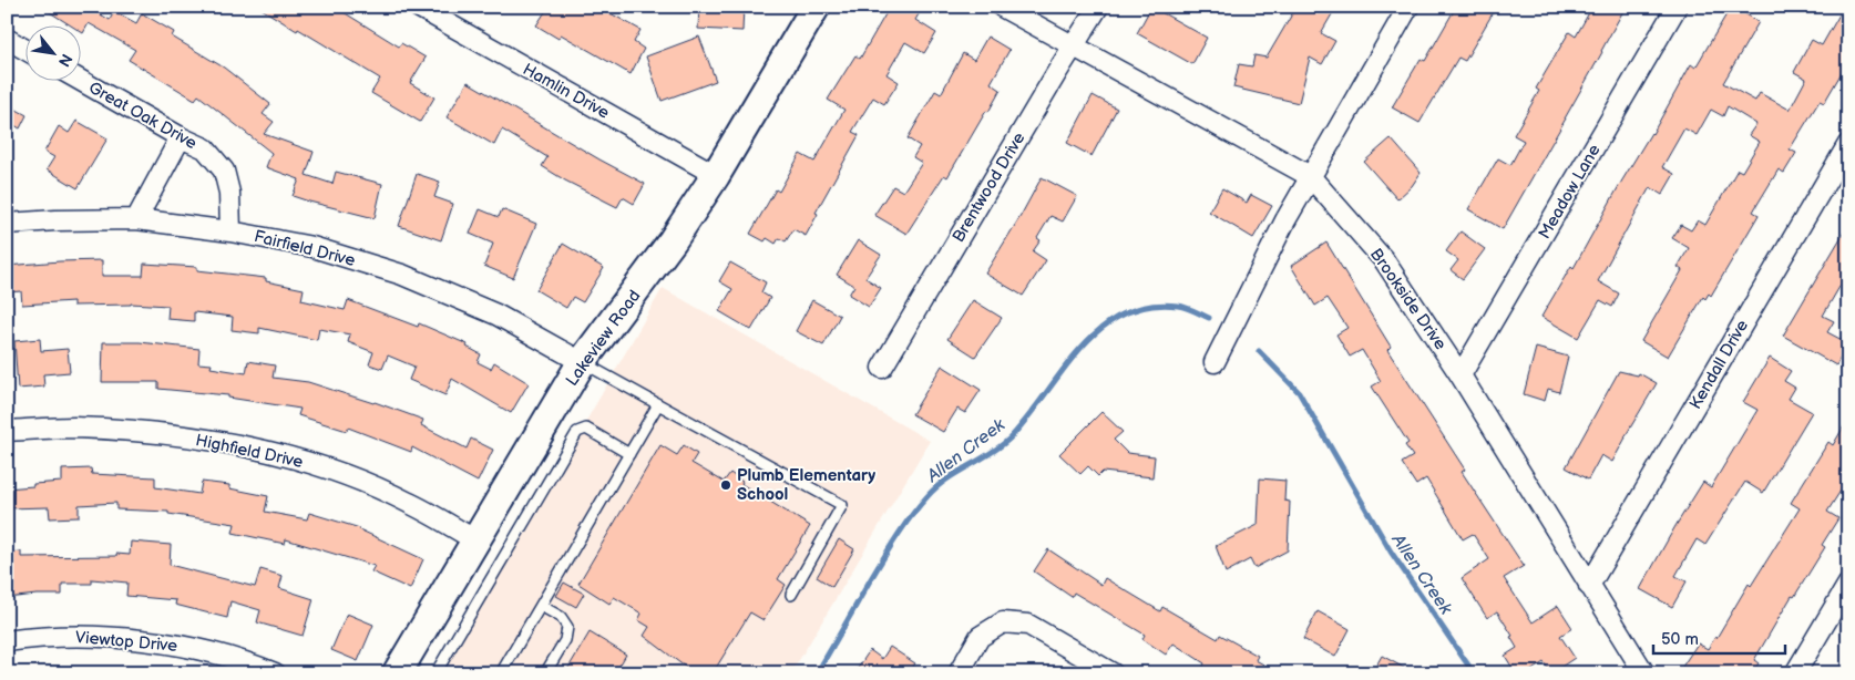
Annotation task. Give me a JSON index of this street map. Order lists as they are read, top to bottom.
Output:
{
  "streets": {
    "street": [
      "Hamlin Drive",
      "Great Oak Drive",
      "Brentwood Drive",
      "Meadow Lane",
      "Fairfield Drive",
      "Brookside Drive",
      "Lakeview Road",
      "Kendall Drive",
      "Highfield Drive",
      "Viewtop Drive"
    ]
  },
  "crossings": [
    ["Hamlin Drive", "Lakeview Road"],
    ["Great Oak Drive", "Fairfield Drive"],
    ["Brentwood Drive", "Brookside Drive"],
    ["Meadow Lane", "Brookside Drive"],
    ["Fairfield Drive", "Lakeview Road"],
    ["Brookside Drive", "Kendall Drive"],
    ["Lakeview Road", "Highfield Drive"]
  ],
  "water": ["Allen Creek"],
  "places": ["Plumb Elementary School"],
  "scale_bar": "50 m",
  "north": "bottom right"
}
